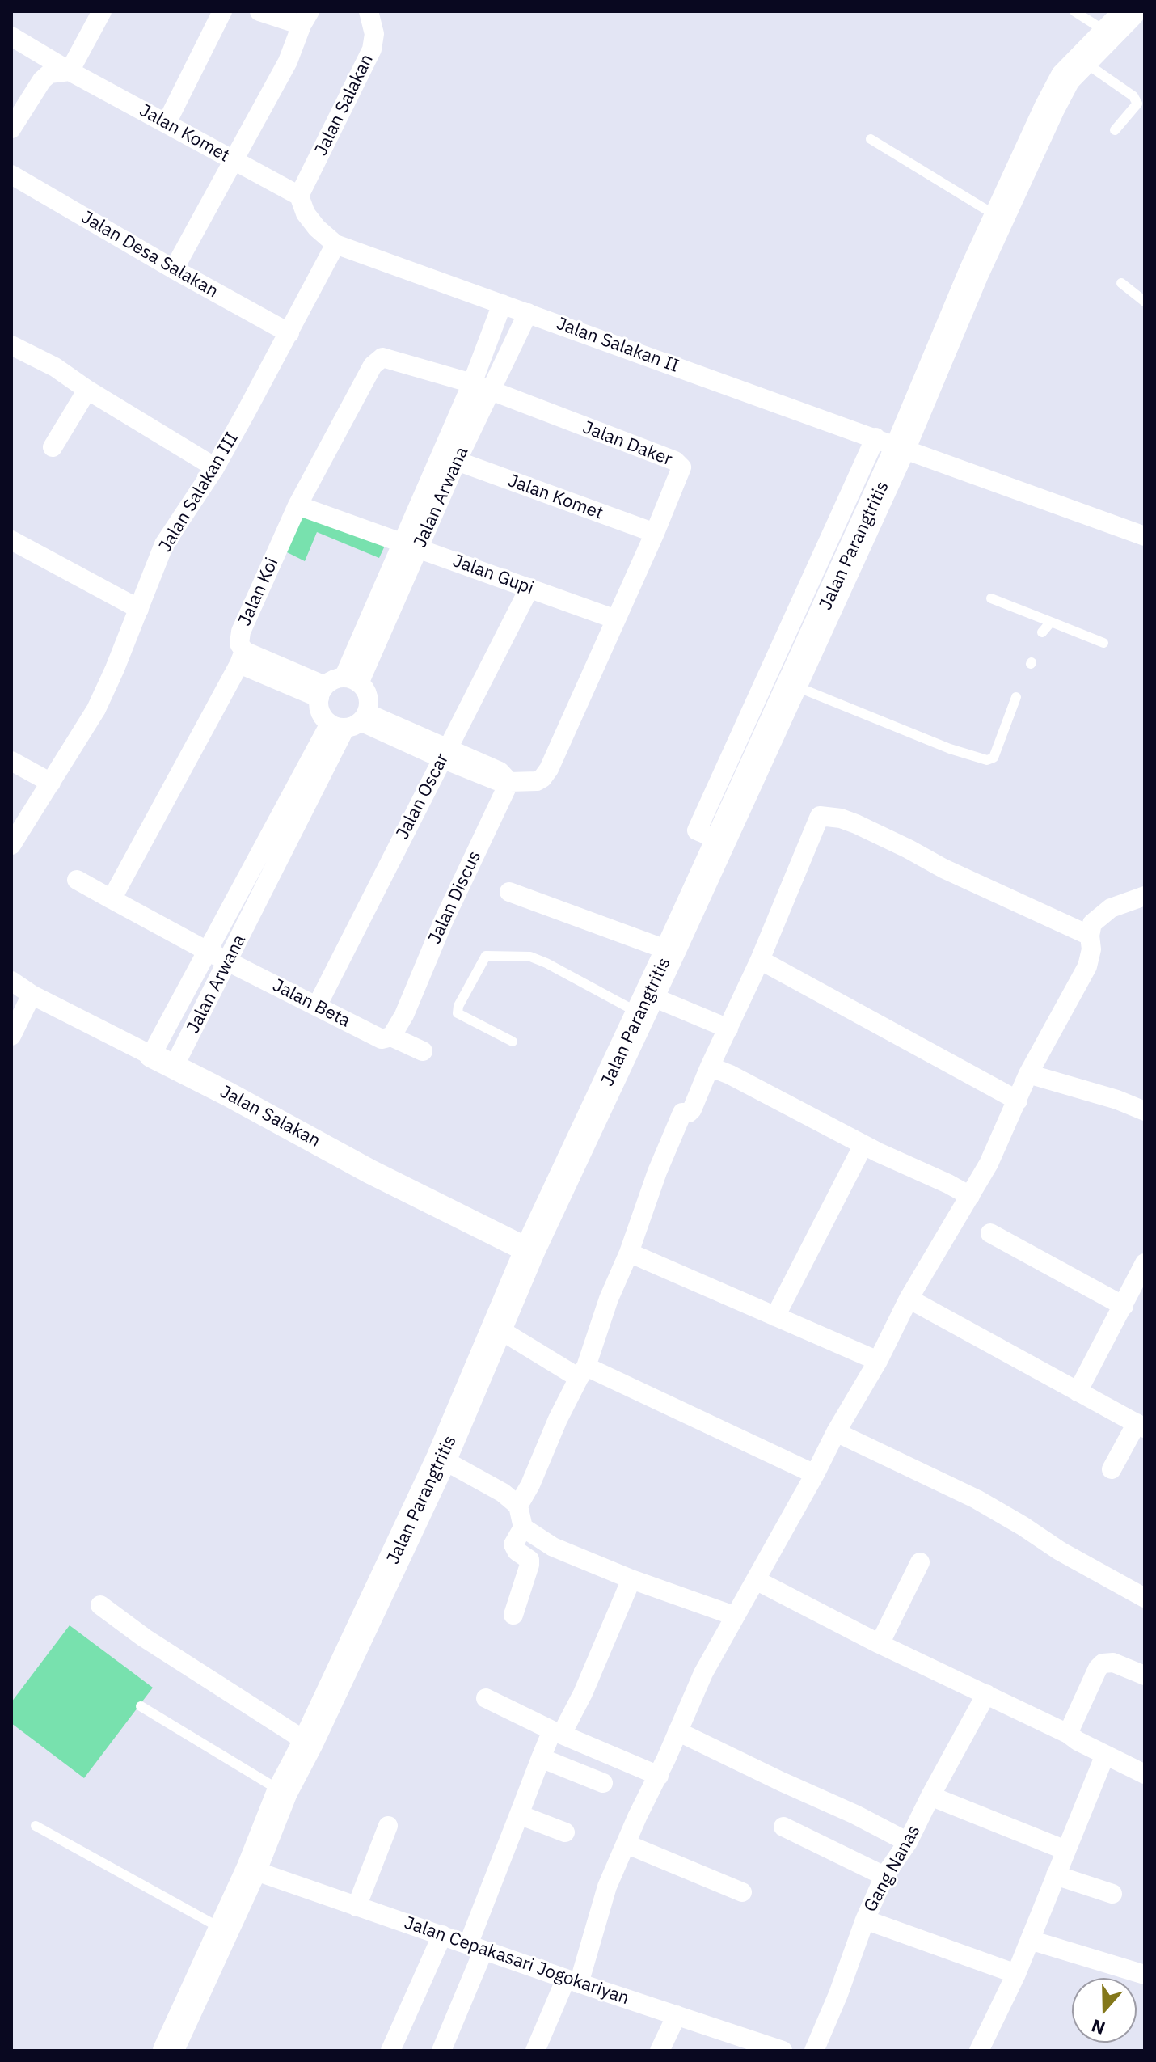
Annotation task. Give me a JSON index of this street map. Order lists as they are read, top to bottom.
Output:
{
  "streets": {
    "main road": ["Jalan Parangtritis"],
    "street": [
      "Jalan Salakan",
      "Jalan Komet",
      "Jalan Desa Salakan",
      "Jalan Salakan II",
      "Jalan Daker",
      "Jalan Salakan III",
      "Jalan Arwana",
      "Jalan Gupi",
      "Jalan Koi",
      "Jalan Oscar",
      "Jalan Discus",
      "Jalan Beta",
      "Gang Nanas",
      "Jalan Cepakasari Jogokariyan"
    ]
  },
  "crossings": [
    ["Jalan Salakan", "Jalan Komet"],
    ["Jalan Salakan", "Jalan Arwana"],
    ["Jalan Salakan", "Jalan Parangtritis"],
    ["Jalan Komet", "Jalan Daker"],
    ["Jalan Komet", "Jalan Arwana"],
    ["Jalan Desa Salakan", "Jalan Salakan III"],
    ["Jalan Salakan II", "Jalan Salakan III"],
    ["Jalan Salakan II", "Jalan Arwana"],
    ["Jalan Salakan II", "Jalan Parangtritis"],
    ["Jalan Daker", "Jalan Arwana"],
    ["Jalan Daker", "Jalan Gupi"],
    ["Jalan Daker", "Jalan Koi"],
    ["Jalan Daker", "Jalan Discus"],
    ["Jalan Arwana", "Jalan Gupi"],
    ["Jalan Arwana", "Jalan Koi"],
    ["Jalan Arwana", "Jalan Beta"],
    ["Jalan Parangtritis", "Jalan Cepakasari Jogokariyan"],
    ["Jalan Gupi", "Jalan Koi"],
    ["Jalan Gupi", "Jalan Oscar"],
    ["Jalan Oscar", "Jalan Beta"],
    ["Jalan Discus", "Jalan Beta"]
  ],
  "north": "bottom"
}
